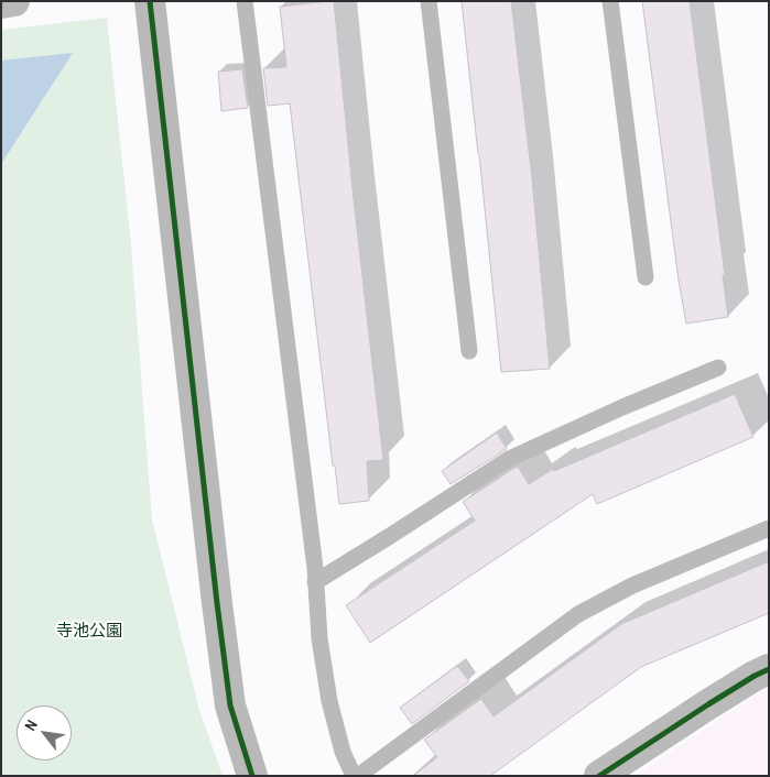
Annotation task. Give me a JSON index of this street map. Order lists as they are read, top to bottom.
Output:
{
  "parks": ["寺池公園"],
  "north": "top left"
}
